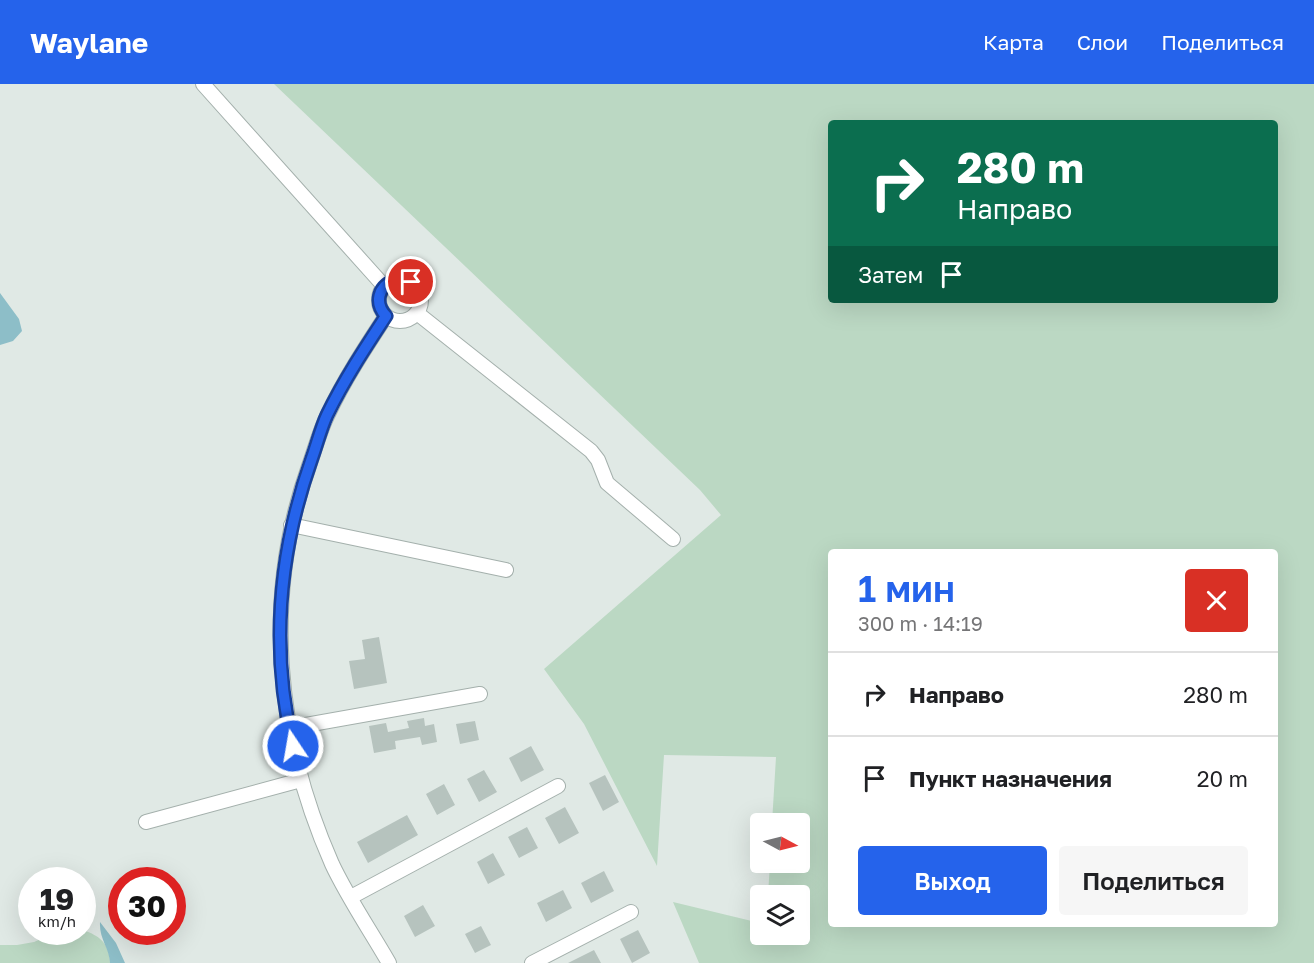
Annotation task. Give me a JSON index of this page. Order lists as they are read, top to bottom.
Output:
{
  "north": "right",
  "page": {
    "header": "Waylane",
    "nav": ["Карта", "Слои", "Поделиться"],
    "turn": ["280 m", "Направо"],
    "then": "Затем",
    "heading": ["1 мин", "300 m · 14:19"],
    "list": [
      {
        "name": "Направо",
        "value": "280 m"
      },
      {
        "name": "Пункт назначения",
        "value": "20 m"
      }
    ],
    "buttons": ["Выход", "Поделиться"],
    "speed": "19 km/h",
    "limit": "30"
  }
}
